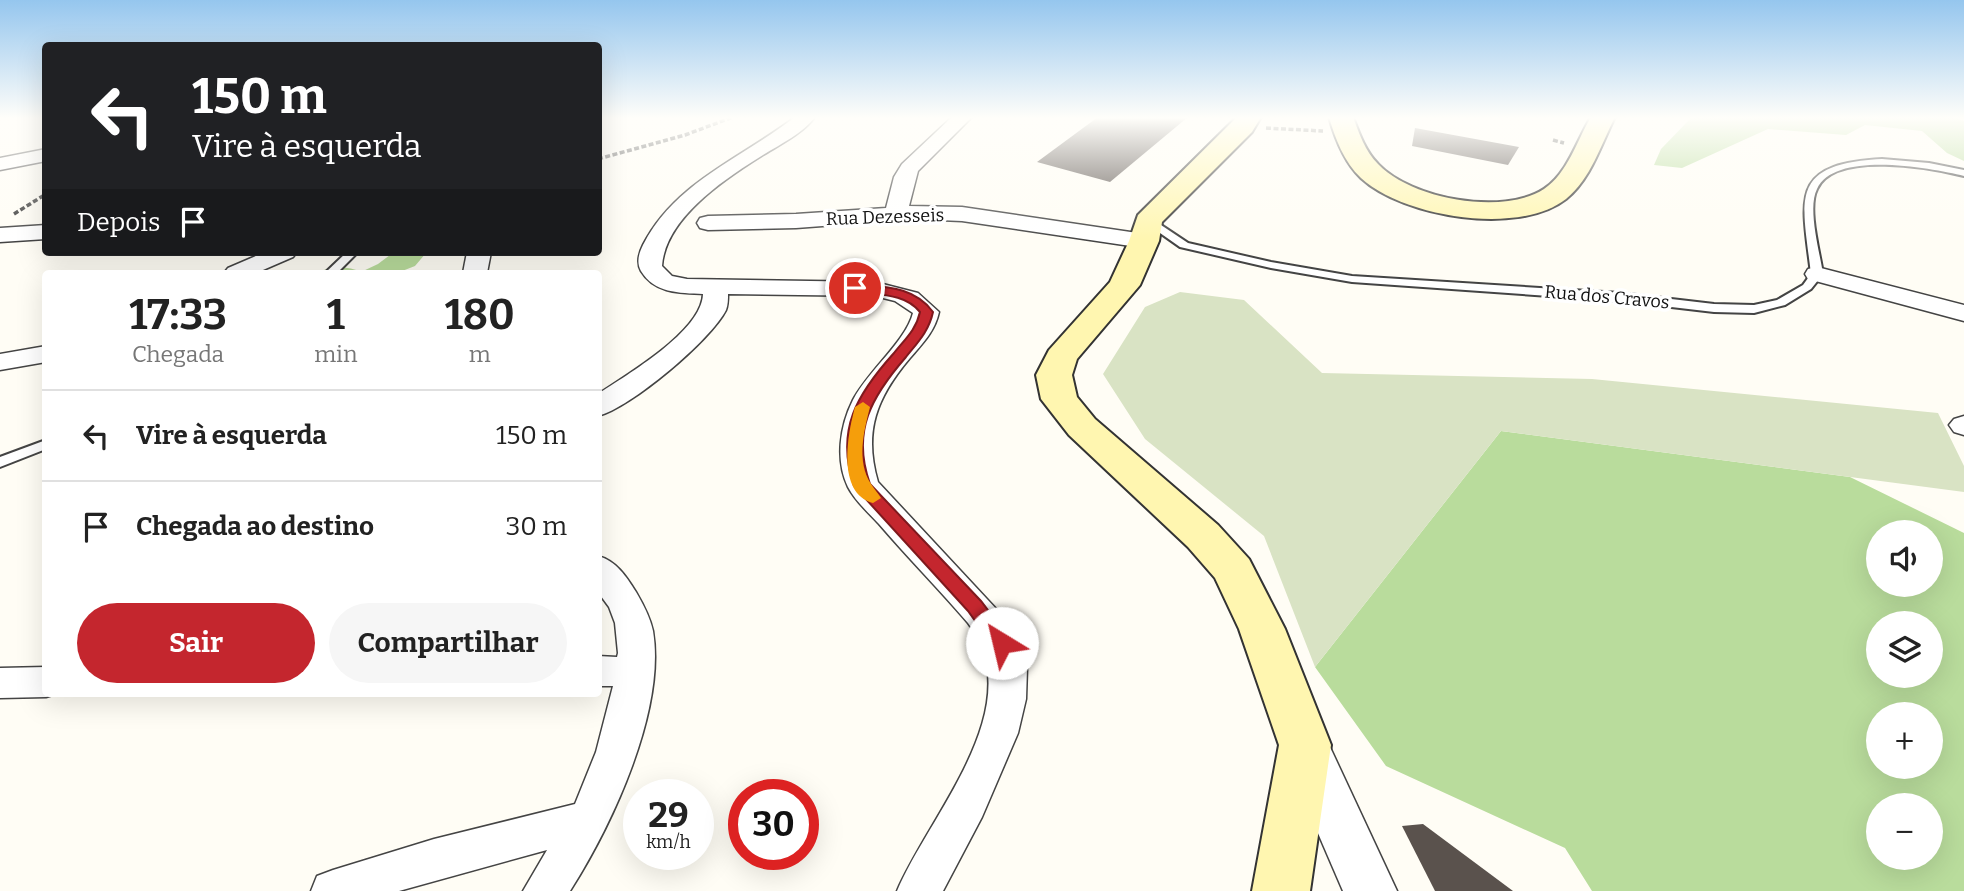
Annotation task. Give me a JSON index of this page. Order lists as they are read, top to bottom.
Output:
{
  "streets": {
    "street": ["Rua Dezesseis"],
    "lane": ["Rua dos Cravos"]
  },
  "crossings": [
    ["Rua Dezesseis", "Rua dos Cravos"]
  ],
  "page": {
    "turn": ["150 m", "Vire à esquerda"],
    "then": "Depois",
    "eta": [
      "17:33",
      "Chegada",
      "1",
      "min",
      "180",
      "m"
    ],
    "list": [
      {
        "name": "Vire à esquerda",
        "value": "150 m"
      },
      {
        "name": "Chegada ao destino",
        "value": "30 m"
      }
    ],
    "map_buttons": ["+", "−"],
    "buttons": ["Sair", "Compartilhar"],
    "speed": "29 km/h",
    "limit": "30"
  }
}
